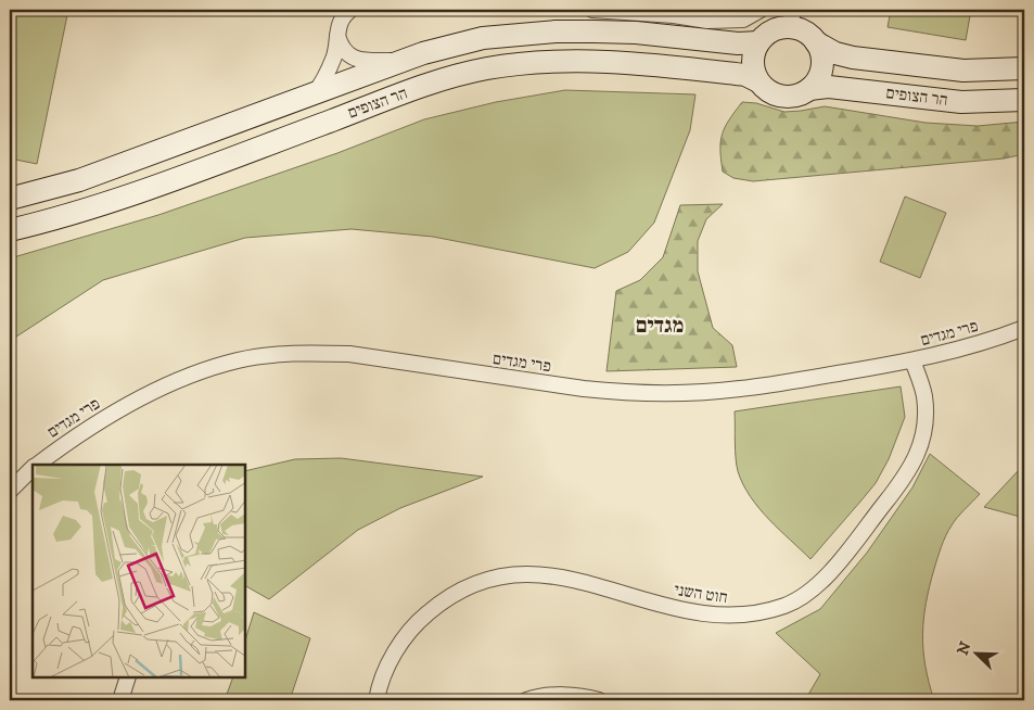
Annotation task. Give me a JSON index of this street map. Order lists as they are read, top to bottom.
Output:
{
  "streets": {
    "main road": ["הר הצופים"],
    "street": ["פרי מגדים", "חוט השני"]
  },
  "crossings": [
    ["פרי מגדים", "חוט השני"]
  ],
  "districts": ["מגדים"],
  "north": "top left"
}
